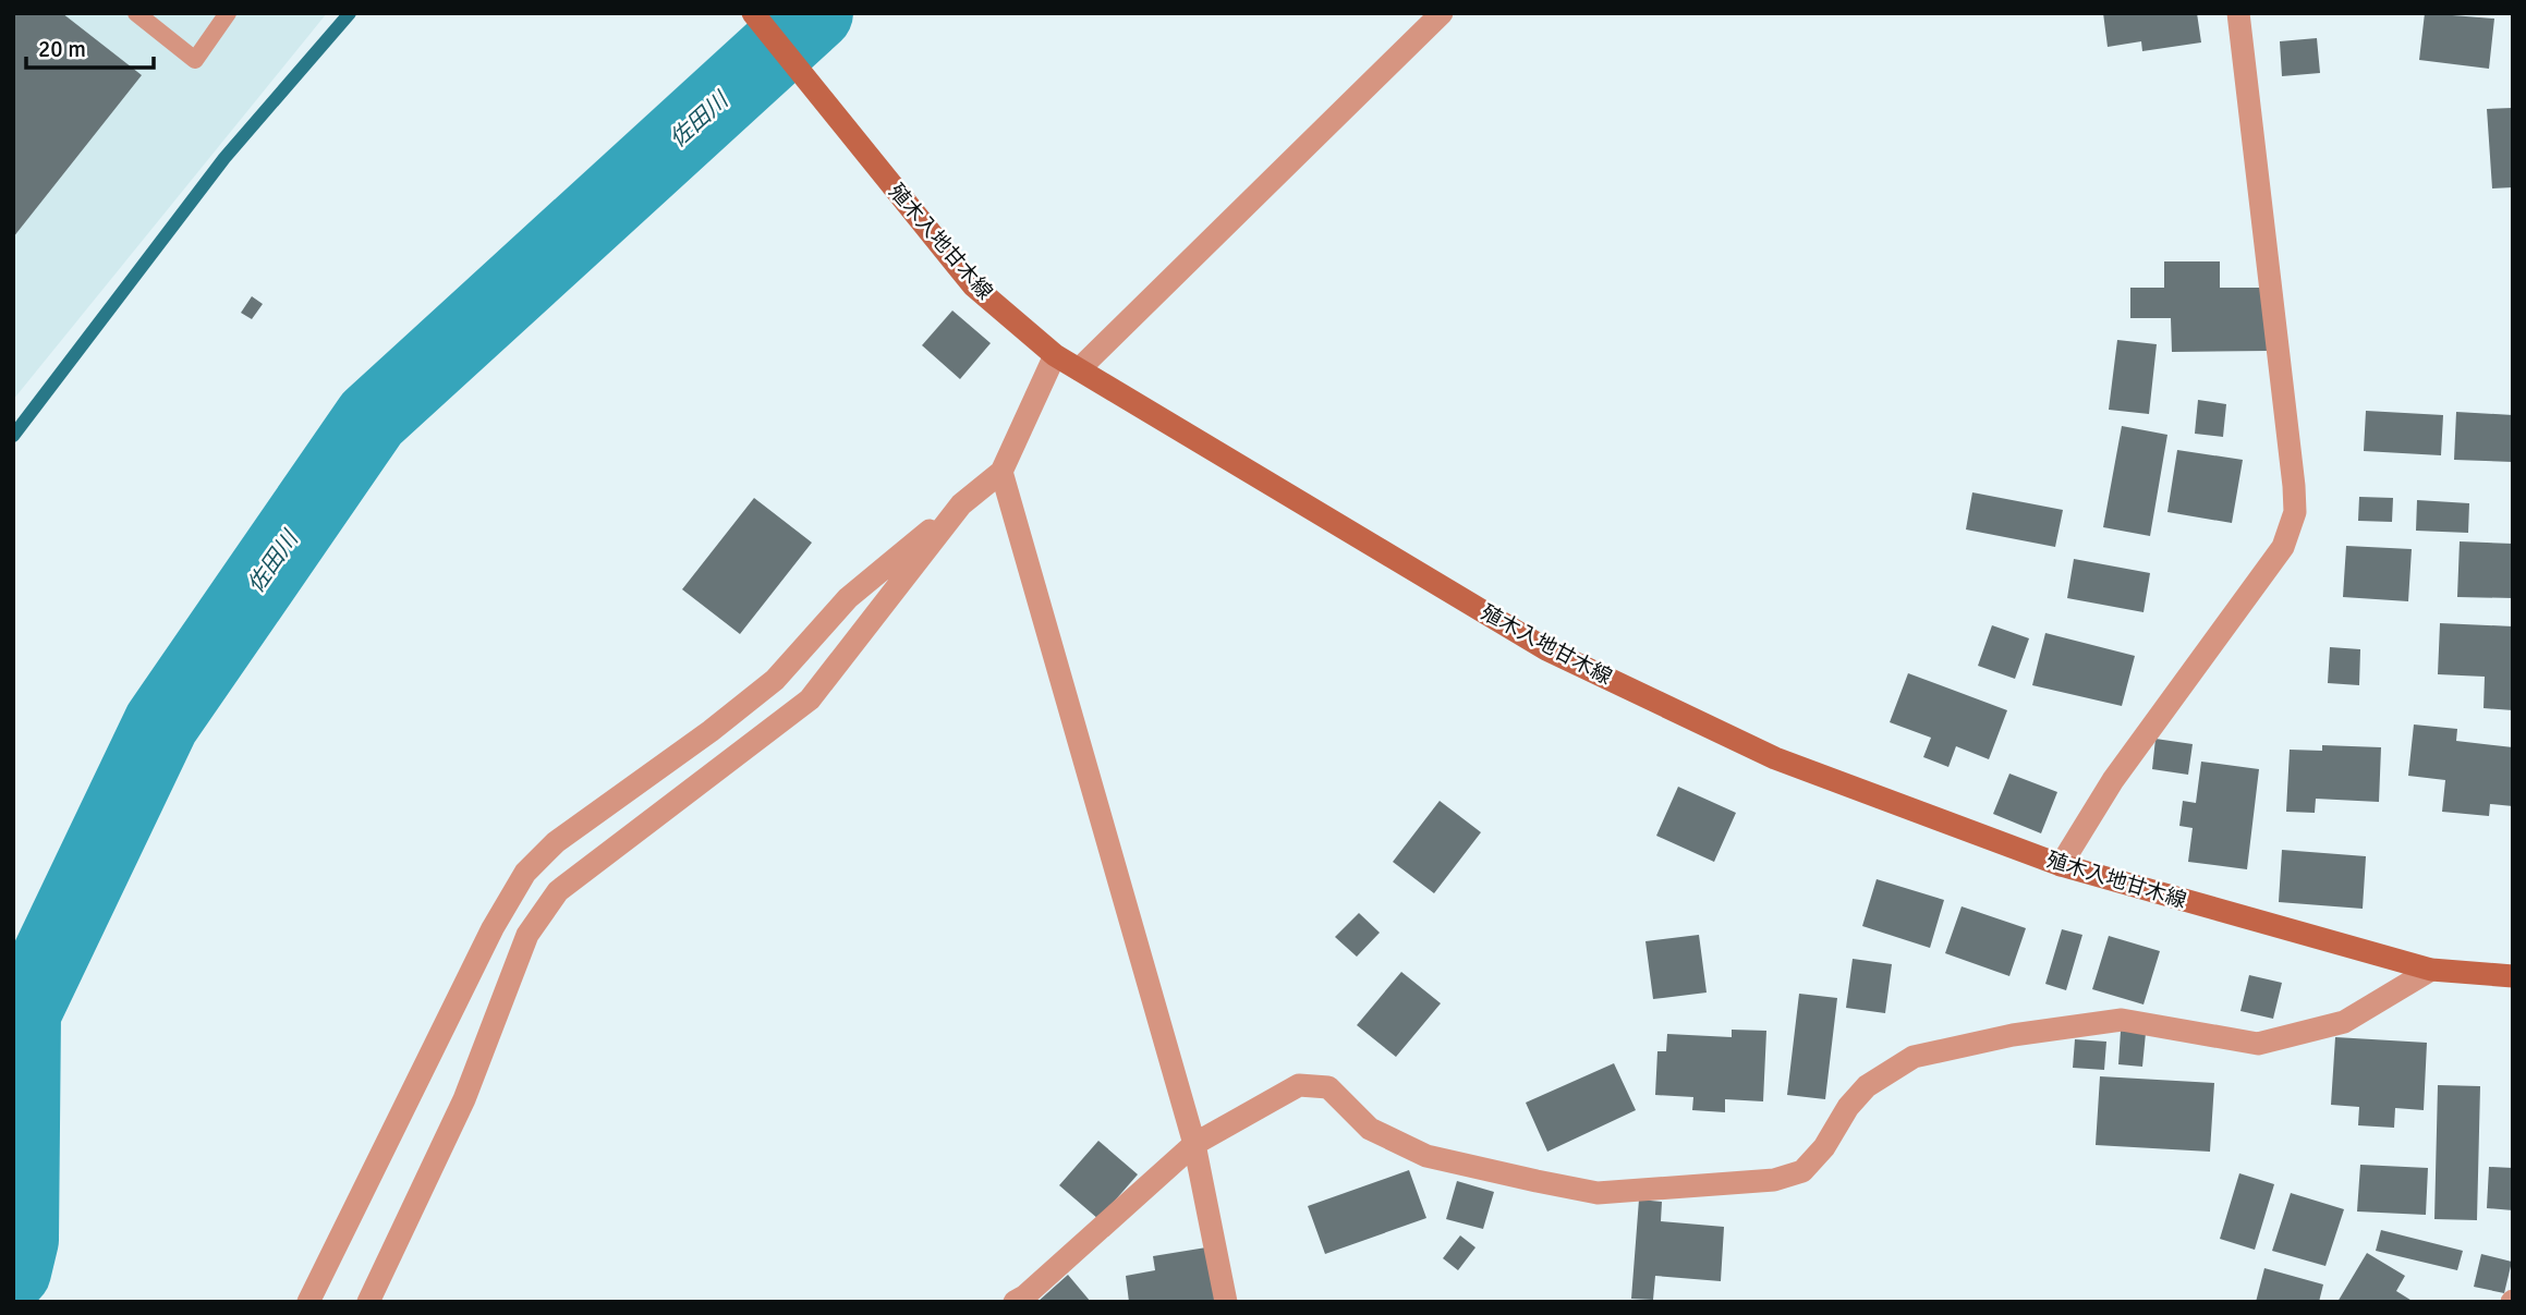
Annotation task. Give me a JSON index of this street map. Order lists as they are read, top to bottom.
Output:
{
  "streets": {
    "main road": ["殖木入地甘木線"]
  },
  "water": ["佐田川"],
  "scale_bar": "20 m"
}
